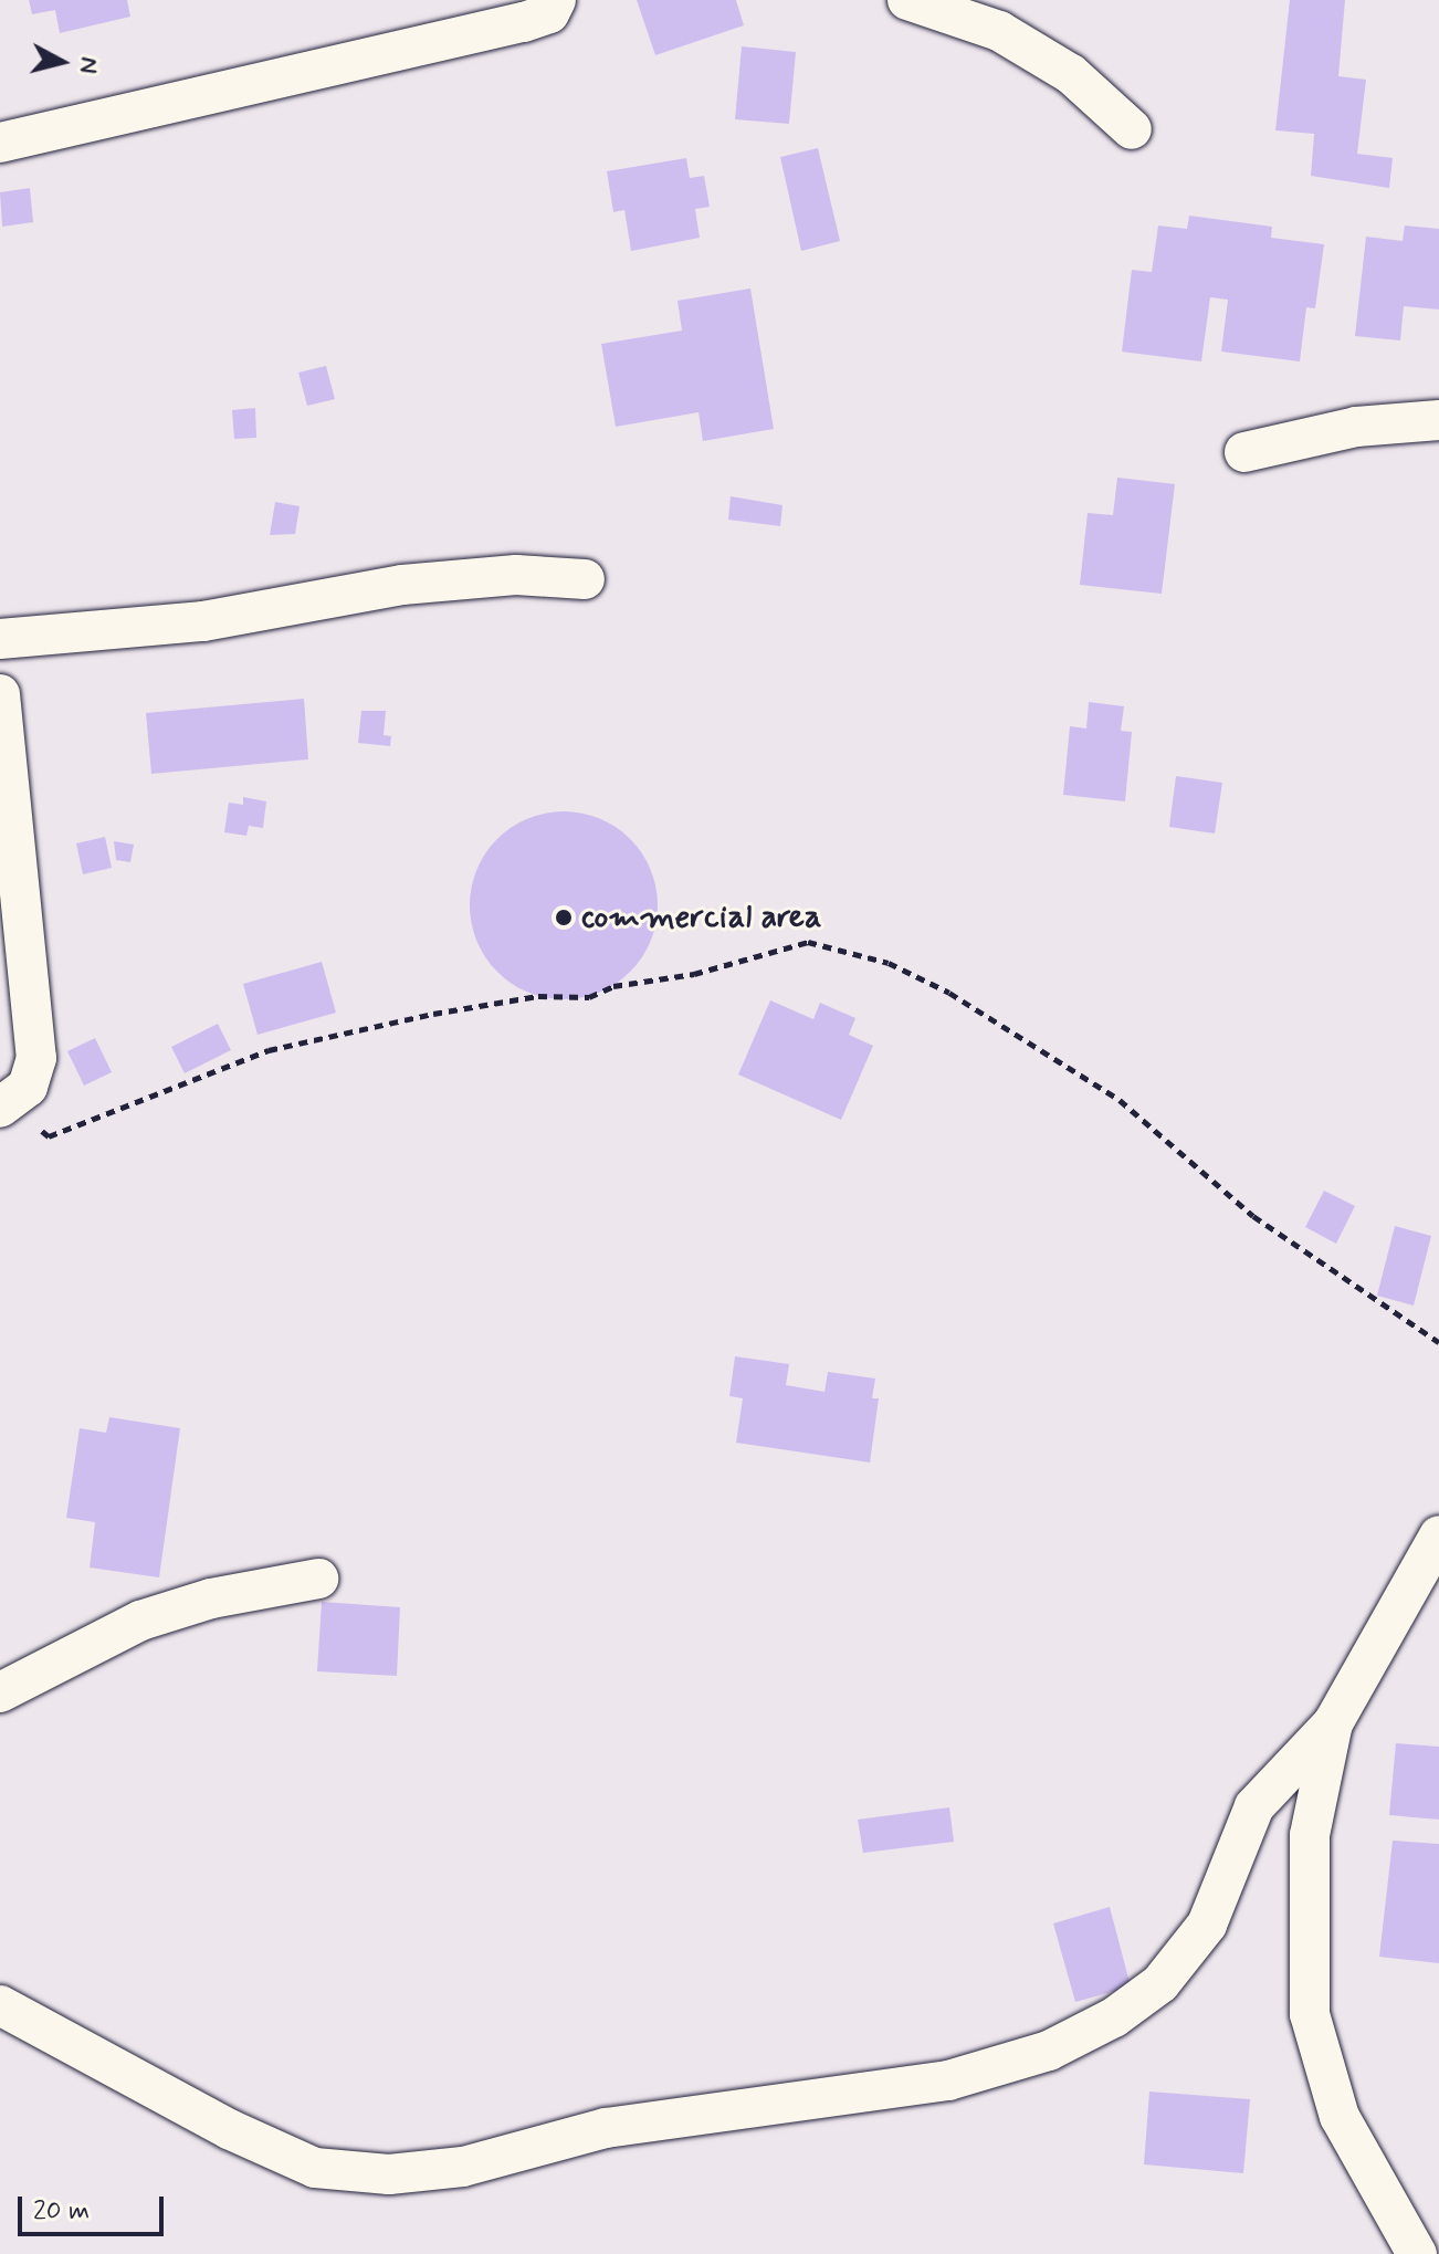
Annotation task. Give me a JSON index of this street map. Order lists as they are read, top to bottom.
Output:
{
  "places": ["commercial area"],
  "scale_bar": "20 m",
  "north": "right"
}
